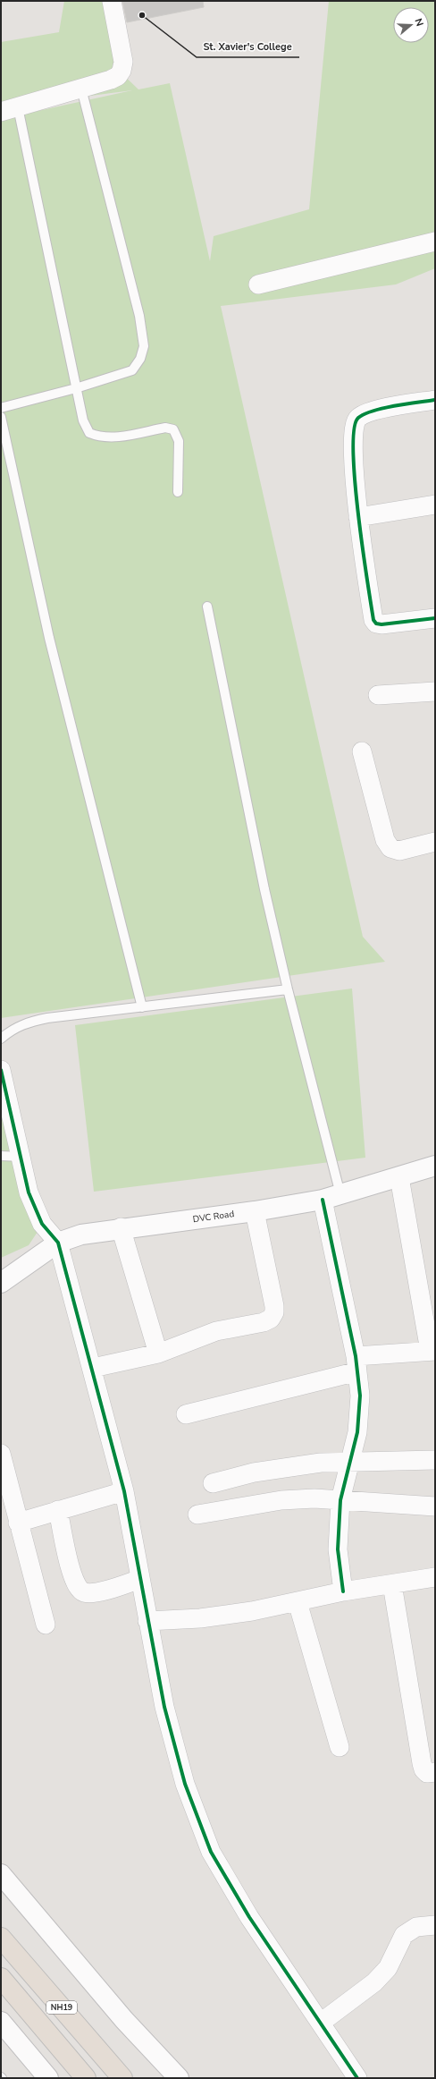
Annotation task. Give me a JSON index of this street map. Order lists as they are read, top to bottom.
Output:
{
  "streets": {
    "highway": ["NH19"],
    "main road": ["DVC Road"]
  },
  "places": ["St. Xavier's College"],
  "north": "right"
}
